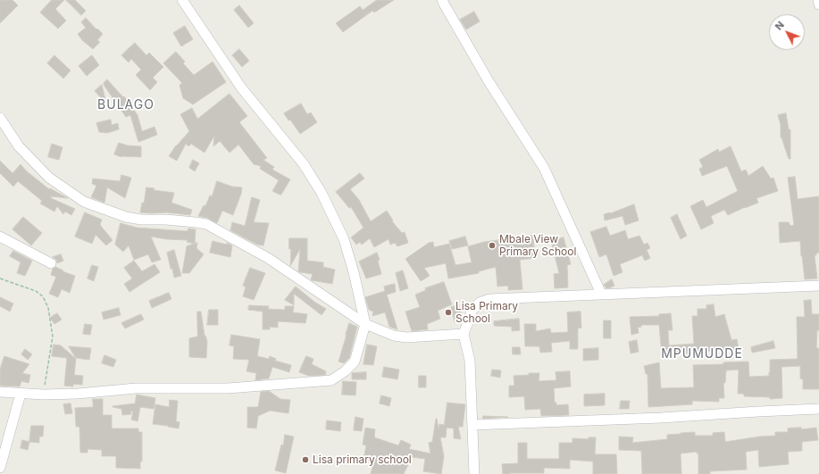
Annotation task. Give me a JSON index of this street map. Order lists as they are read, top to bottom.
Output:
{
  "districts": ["BULAGO", "MPUMUDDE"],
  "places": ["Mbale View Primary School", "Lisa Primary School", "Lisa primary school"],
  "north": "top left"
}
